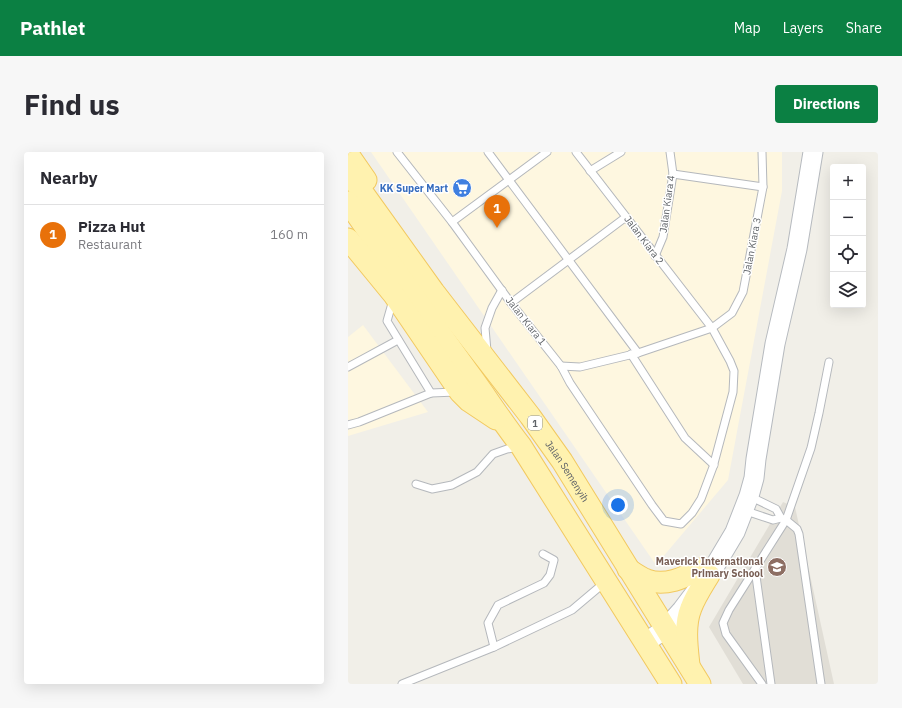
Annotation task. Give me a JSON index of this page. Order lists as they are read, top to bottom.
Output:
{
  "streets": {
    "main road": ["1", "Jalan Semenyih"],
    "lane": [
      "Jalan Kiara 4",
      "Jalan Kiara 2",
      "Jalan Kiara 3",
      "Jalan Kiara 1"
    ]
  },
  "crossings": [
    ["Jalan Kiara 4", "Jalan Kiara 2"],
    ["Jalan Kiara 2", "Jalan Kiara 3"],
    ["Jalan Kiara 2", "Jalan Kiara 1"]
  ],
  "places": {
    "supermarket": ["KK Super Mart"],
    "school or university": ["Maverick International Primary School"]
  },
  "page": {
    "header": "Pathlet",
    "nav": ["Map", "Layers", "Share"],
    "buttons": "Directions",
    "title": "Find us",
    "heading": "Nearby",
    "map_buttons": ["+", "−"],
    "pins": "1",
    "list": [
      {
        "mark": "1",
        "name": "Pizza Hut",
        "note": "Restaurant",
        "value": "160 m"
      }
    ]
  }
}
